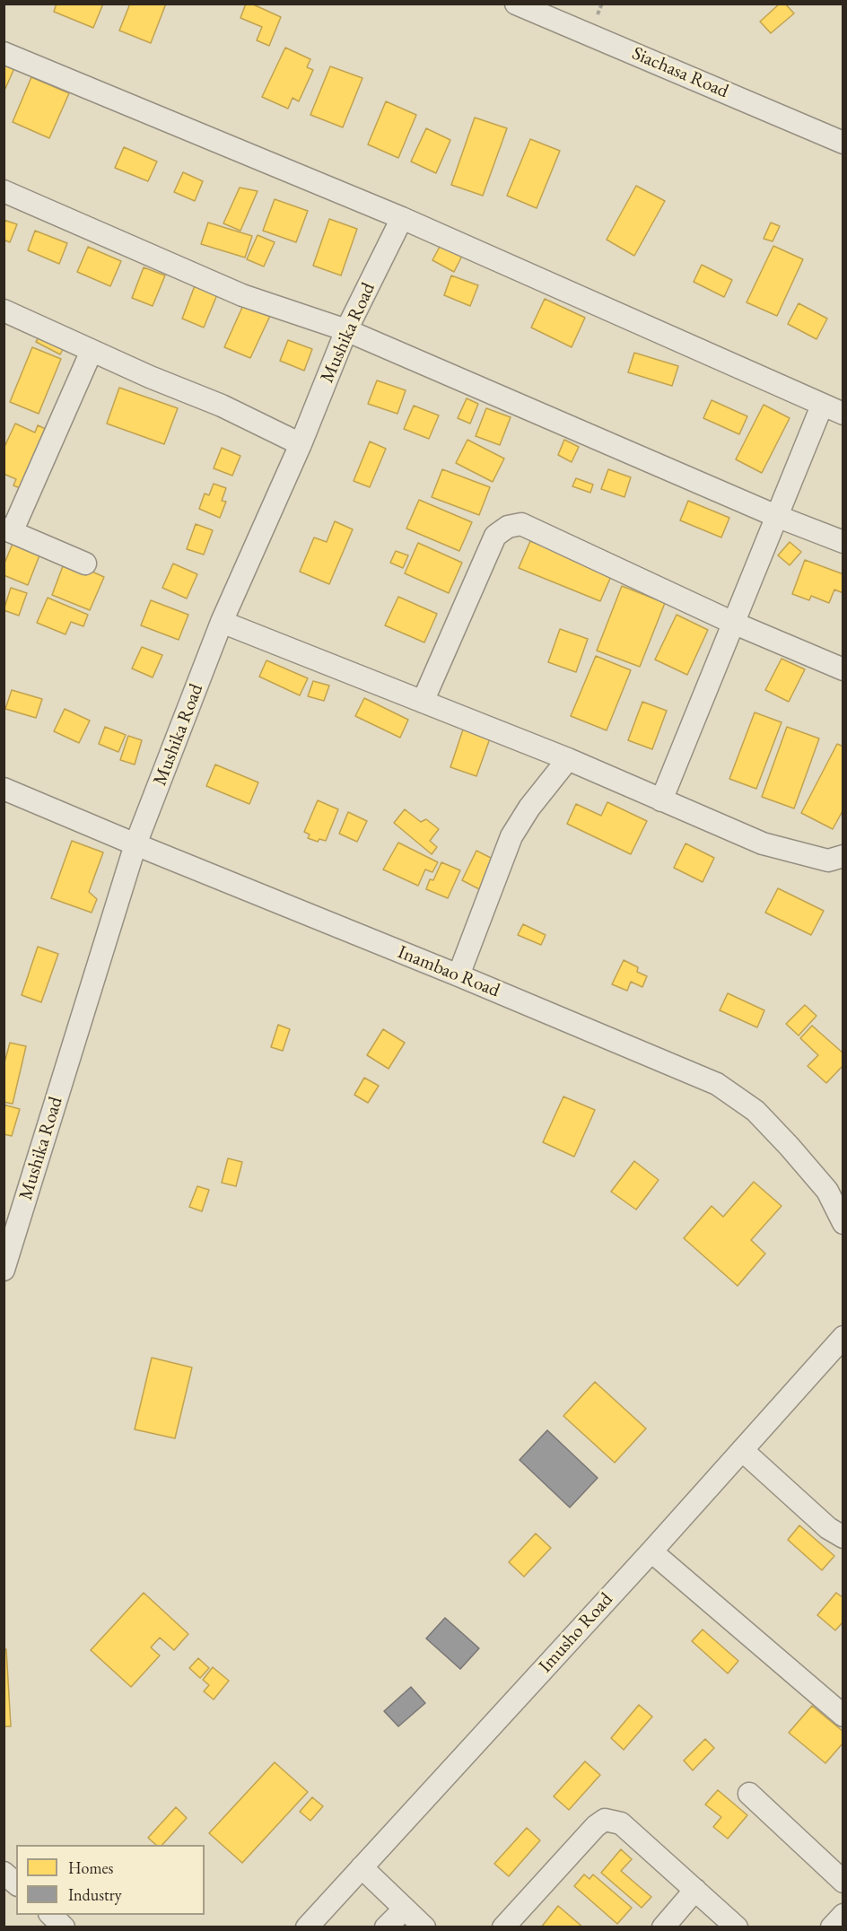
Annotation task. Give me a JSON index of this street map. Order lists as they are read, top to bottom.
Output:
{
  "streets": {
    "street": [
      "Siachasa Road",
      "Mushika Road",
      "Inambao Road",
      "Imusho Road"
    ]
  },
  "crossings": [
    ["Mushika Road", "Inambao Road"]
  ],
  "legend": ["Homes", "Industry"]
}
